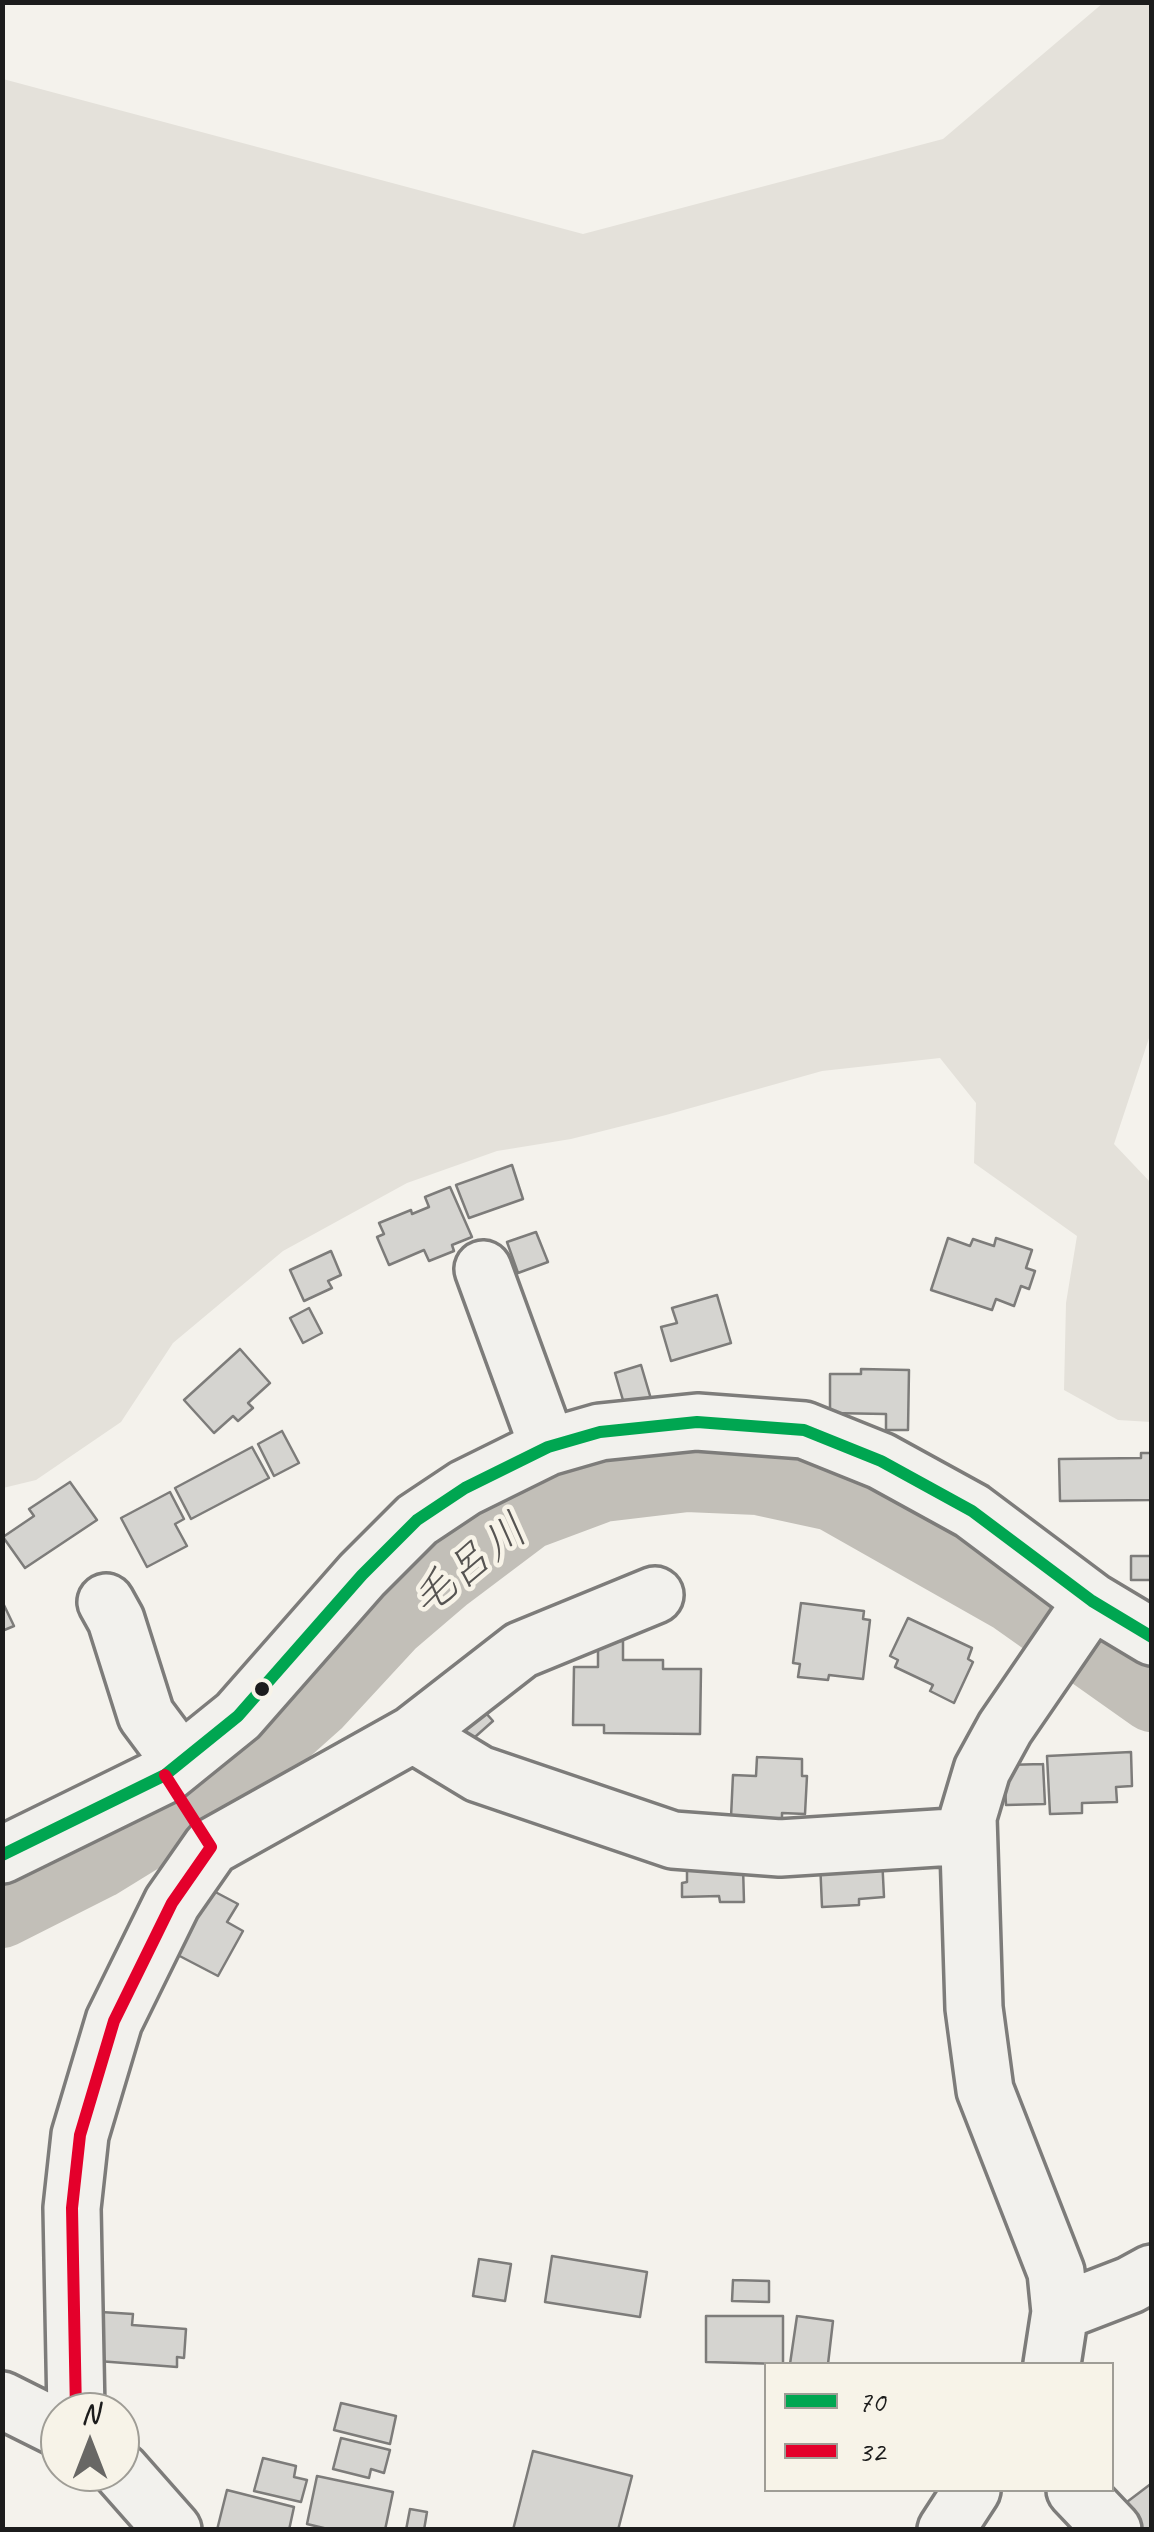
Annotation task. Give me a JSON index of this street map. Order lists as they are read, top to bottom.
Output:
{
  "water": ["毛呂川"],
  "lines": ["transit line 70", "transit line 32"],
  "legend": ["70", "32"],
  "north": "top"
}
